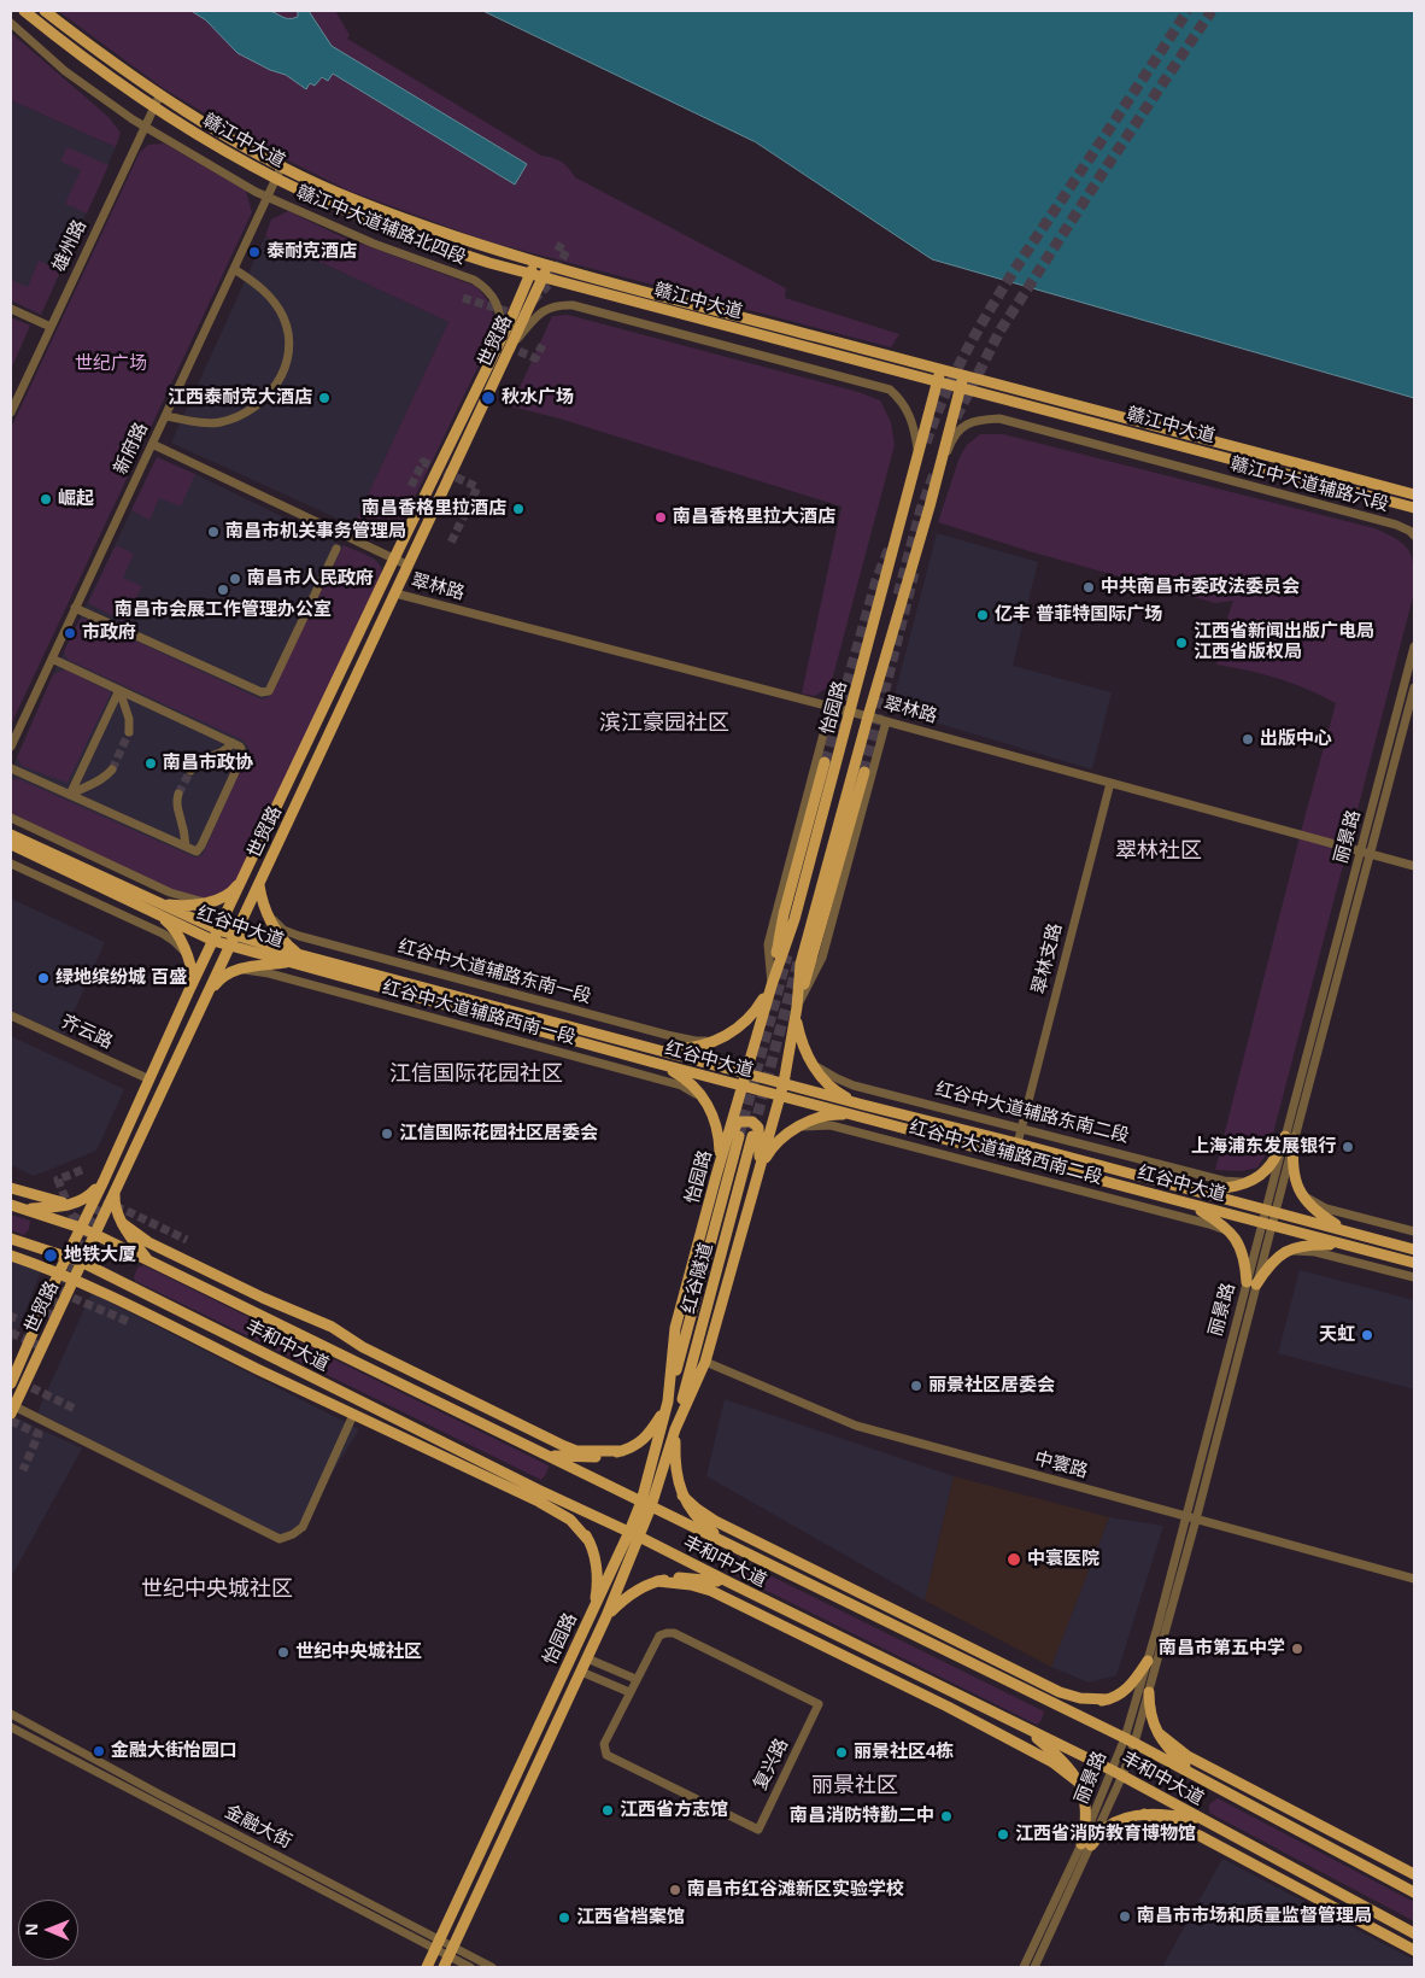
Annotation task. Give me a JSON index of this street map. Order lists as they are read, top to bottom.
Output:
{
  "streets": {
    "main road": [
      "赣江中大道",
      "世贸路",
      "怡园路",
      "红谷中大道",
      "红谷隧道",
      "丰和中大道"
    ],
    "street": [
      "赣江中大道辅路北四段",
      "雄州路",
      "新府路",
      "赣江中大道辅路六段",
      "翠林路",
      "丽景路",
      "翠林支路",
      "红谷中大道辅路东南一段",
      "红谷中大道辅路西南一段",
      "齐云路",
      "红谷中大道辅路东南二段",
      "红谷中大道辅路西南二段",
      "中寰路",
      "复兴路",
      "金融大街"
    ]
  },
  "crossings": [
    ["赣江中大道", "雄州路"],
    ["赣江中大道", "世贸路"],
    ["赣江中大道", "新府路"],
    ["赣江中大道", "怡园路"],
    ["赣江中大道辅路北四段", "雄州路"],
    ["赣江中大道辅路北四段", "世贸路"],
    ["赣江中大道辅路北四段", "新府路"],
    ["世贸路", "翠林路"],
    ["世贸路", "红谷中大道"],
    ["世贸路", "齐云路"],
    ["世贸路", "丰和中大道"],
    ["赣江中大道辅路六段", "怡园路"],
    ["翠林路", "怡园路"],
    ["翠林路", "丽景路"],
    ["翠林路", "翠林支路"],
    ["怡园路", "红谷中大道"],
    ["怡园路", "红谷隧道"],
    ["怡园路", "丰和中大道"],
    ["怡园路", "中寰路"],
    ["怡园路", "金融大街"],
    ["丽景路", "红谷中大道"],
    ["丽景路", "丰和中大道"],
    ["丽景路", "中寰路"],
    ["红谷中大道", "翠林支路"],
    ["翠林支路", "红谷中大道辅路东南二段"]
  ],
  "districts": [
    "滨江豪园社区",
    "翠林社区",
    "江信国际花园社区",
    "世纪中央城社区",
    "丽景社区"
  ],
  "parks": ["世纪广场"],
  "places": [
    "泰耐克酒店",
    "江西泰耐克大酒店",
    "秋水广场",
    "崛起",
    "南昌香格里拉酒店",
    "南昌香格里拉大酒店",
    "南昌市机关事务管理局",
    "南昌市人民政府",
    "中共南昌市委政法委员会",
    "南昌市会展工作管理办公室",
    "亿丰 普菲特国际广场",
    "市政府",
    "江西省新闻出版广电局 江西省版权局",
    "出版中心",
    "南昌市政协",
    "绿地缤纷城 百盛",
    "江信国际花园社区居委会",
    "上海浦东发展银行",
    "地铁大厦",
    "天虹",
    "丽景社区居委会",
    "中寰医院",
    "南昌市第五中学",
    "世纪中央城社区",
    "金融大街怡园口",
    "丽景社区4栋",
    "江西省方志馆",
    "南昌消防特勤二中",
    "江西省消防教育博物馆",
    "南昌市红谷滩新区实验学校",
    "南昌市市场和质量监督管理局",
    "江西省档案馆"
  ],
  "north": "left"
}
